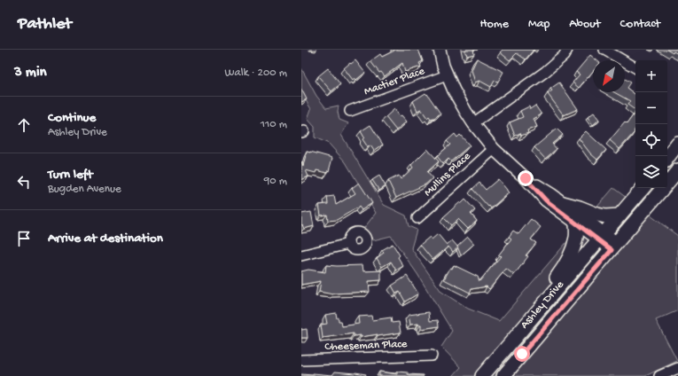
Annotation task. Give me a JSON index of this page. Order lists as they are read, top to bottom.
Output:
{
  "streets": {
    "main road": ["Ashley Drive"],
    "street": ["Mactier Place", "Mullins Place", "Cheeseman Place"]
  },
  "north": "bottom left",
  "page": {
    "header": "Pathlet",
    "nav": [
      "Home",
      "Map",
      "About",
      "Contact"
    ],
    "heading": ["3 min", "Walk · 200 m"],
    "map_buttons": ["+", "−"],
    "list": [
      ["Continue", "Ashley Drive", "110 m"],
      ["Turn left", "Bugden Avenue", "90 m"],
      "Arrive at destination"
    ]
  }
}
